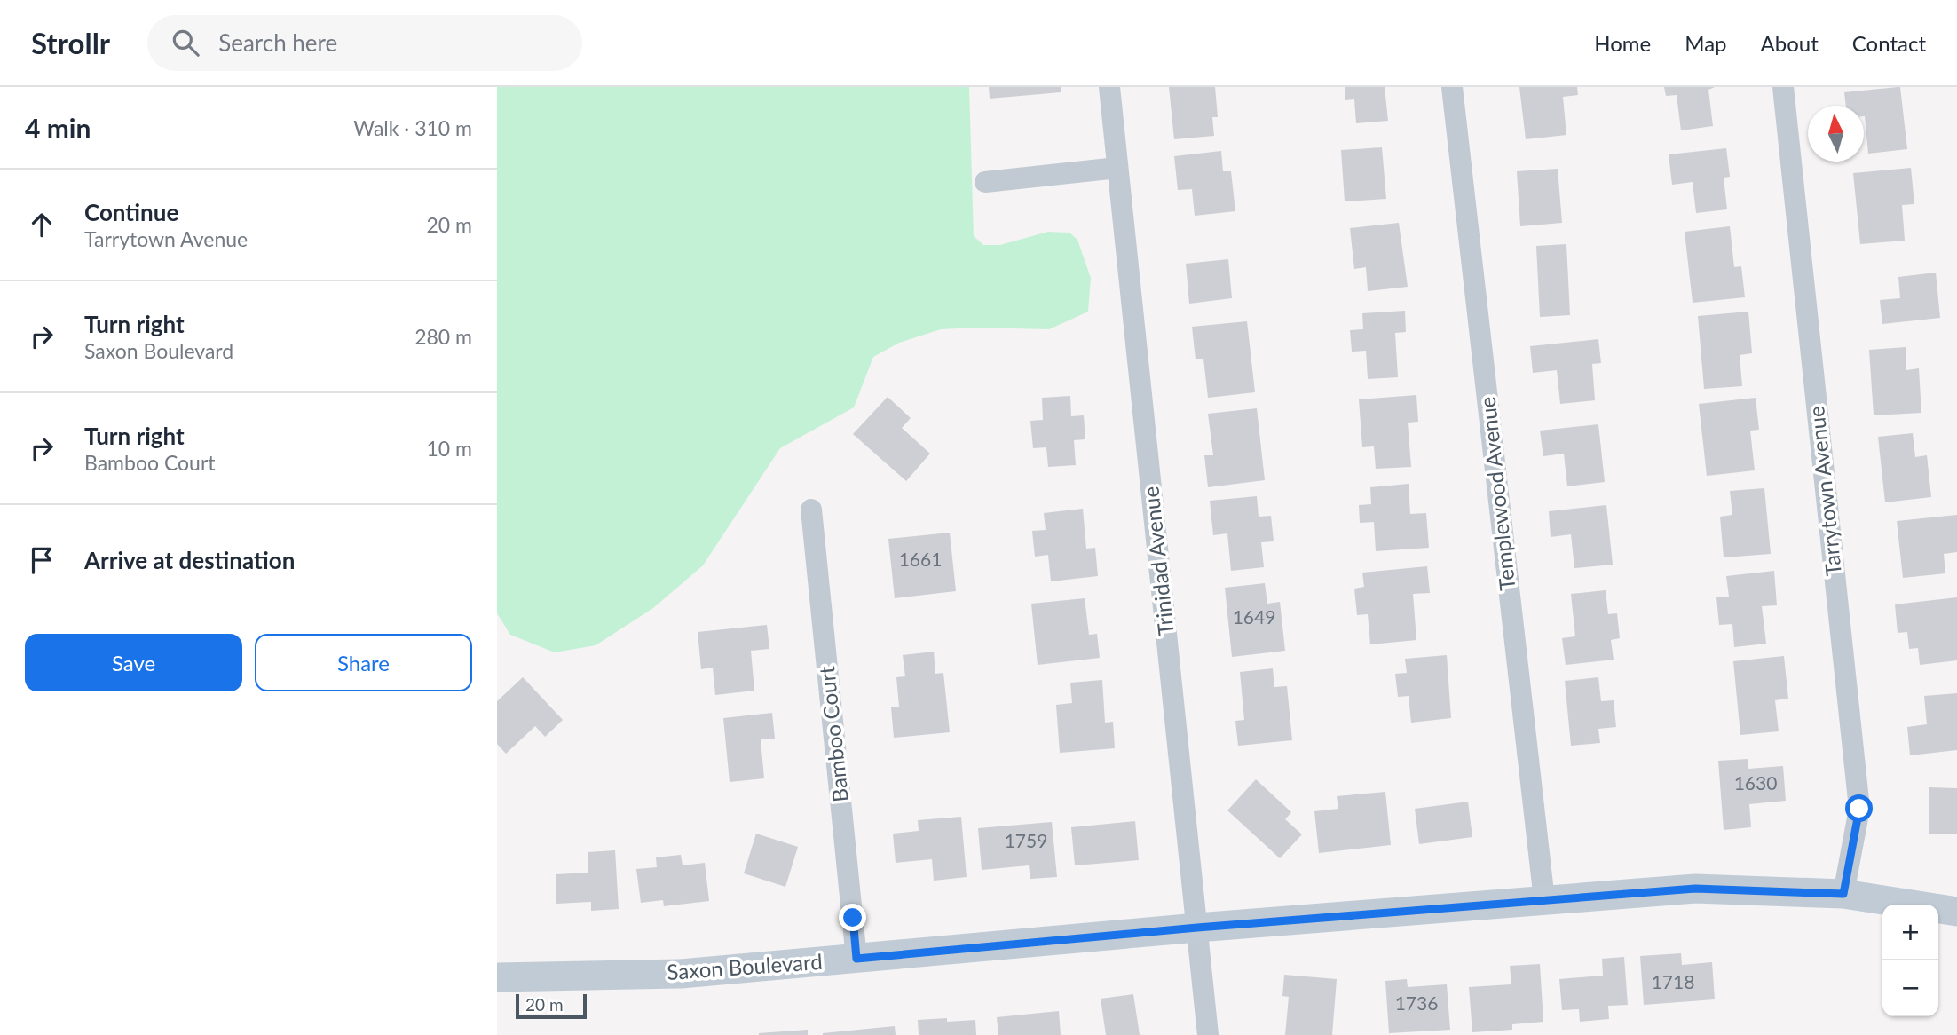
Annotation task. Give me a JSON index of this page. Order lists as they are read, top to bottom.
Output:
{
  "streets": {
    "main road": ["Saxon Boulevard"],
    "street": [
      "Tarrytown Avenue",
      "Templewood Avenue",
      "Trinidad Avenue",
      "Bamboo Court"
    ]
  },
  "crossings": [
    ["Tarrytown Avenue", "Saxon Boulevard"],
    ["Templewood Avenue", "Saxon Boulevard"],
    ["Trinidad Avenue", "Saxon Boulevard"],
    ["Bamboo Court", "Saxon Boulevard"]
  ],
  "house_numbers": [
    "1661",
    "1649",
    "1630",
    "1759",
    "1718",
    "1736"
  ],
  "scale_bar": "20 m",
  "north": "top",
  "page": {
    "header": "Strollr",
    "search": "Search here",
    "nav": [
      "Home",
      "Map",
      "About",
      "Contact"
    ],
    "heading": ["4 min", "Walk · 310 m"],
    "list": [
      ["Continue", "Tarrytown Avenue", "20 m"],
      ["Turn right", "Saxon Boulevard", "280 m"],
      ["Turn right", "Bamboo Court", "10 m"],
      "Arrive at destination"
    ],
    "buttons": ["Save", "Share"],
    "map_buttons": ["+", "−"],
    "scale": "20 m"
  }
}
